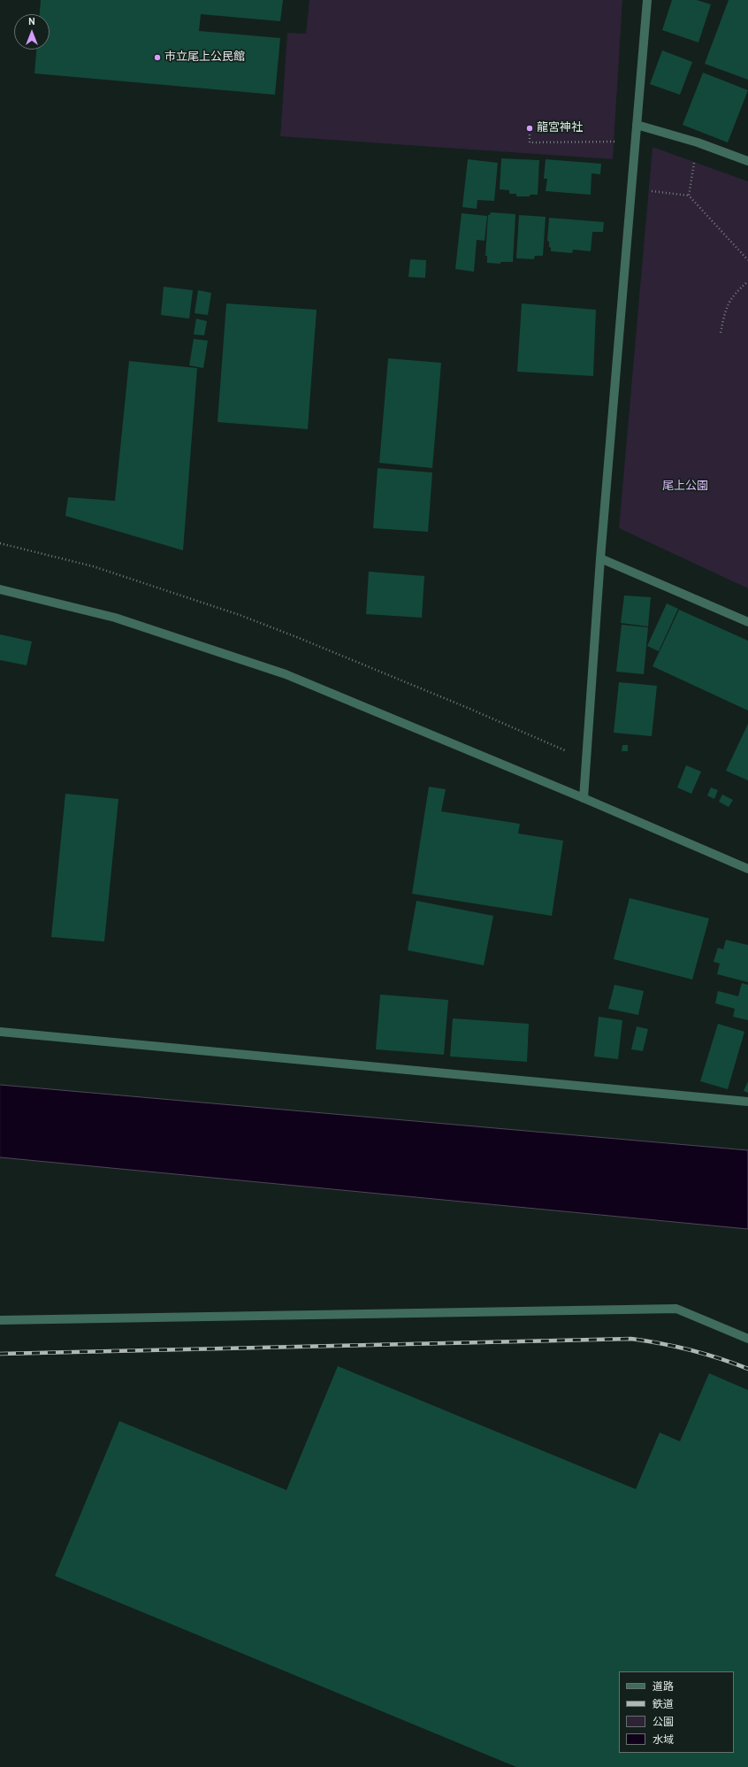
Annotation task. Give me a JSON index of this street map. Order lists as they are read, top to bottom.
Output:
{
  "parks": ["尾上公園"],
  "places": ["市立尾上公民館", "龍宮神社"],
  "legend": [
    "道路",
    "鉄道",
    "公園",
    "水域"
  ],
  "north": "top"
}
